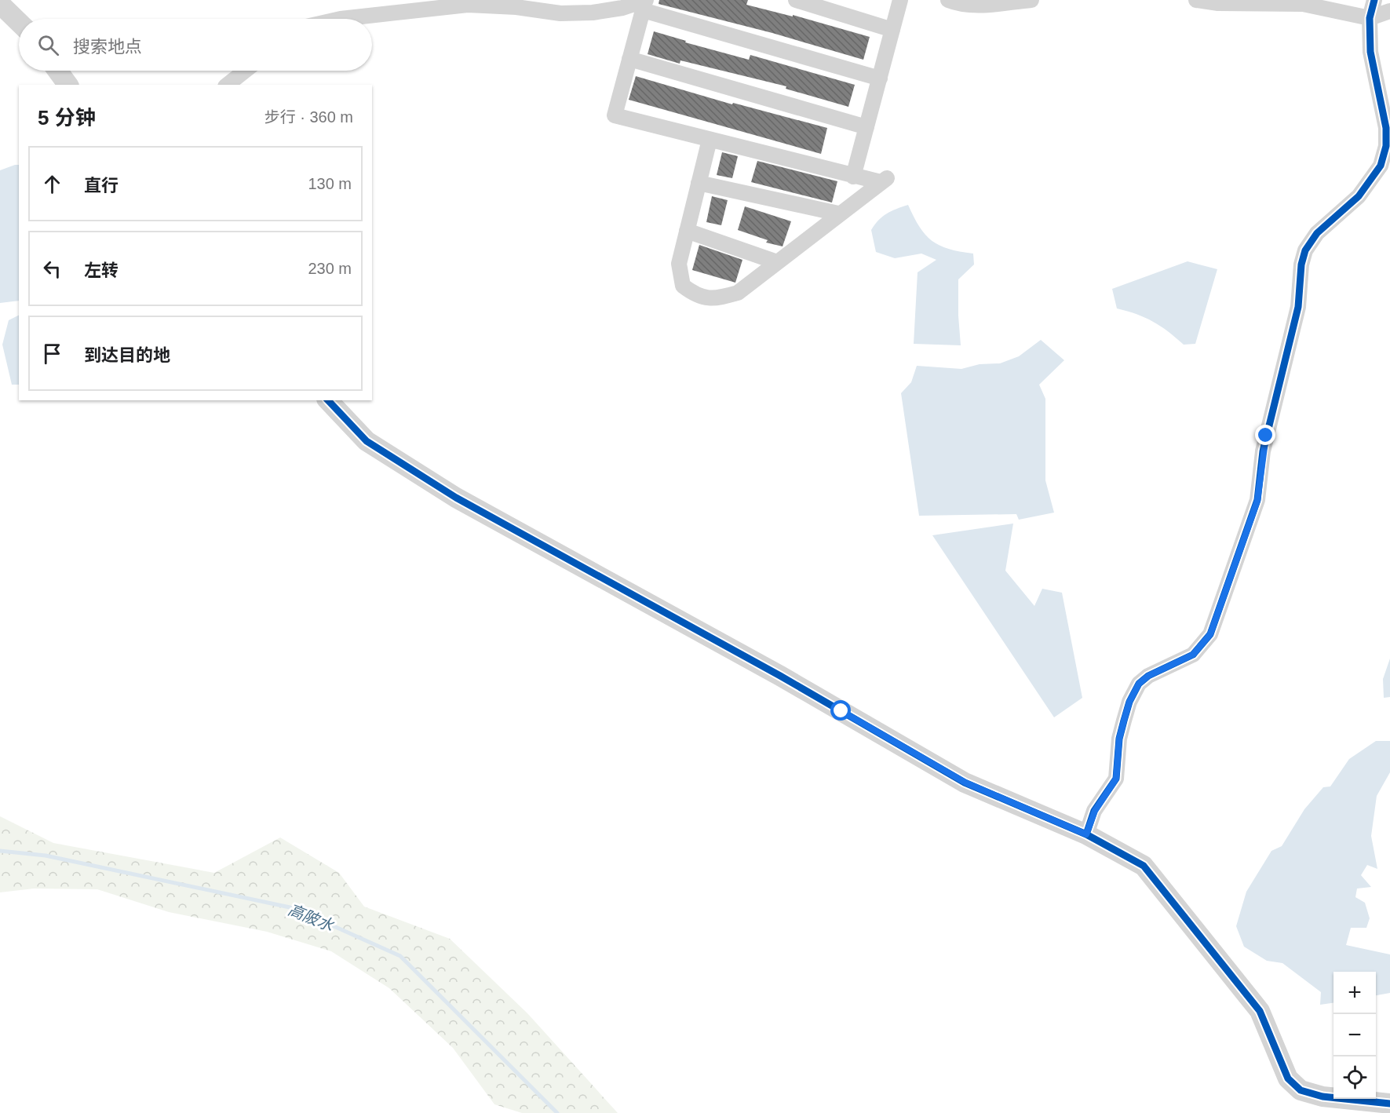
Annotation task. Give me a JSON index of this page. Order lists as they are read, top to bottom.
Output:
{
  "water": ["高陂水"],
  "page": {
    "search": "搜索地点",
    "heading": ["5 分钟", "步行 · 360 m"],
    "list": [
      ["直行", "130 m"],
      ["左转", "230 m"],
      "到达目的地"
    ],
    "map_buttons": ["+", "−"]
  }
}
